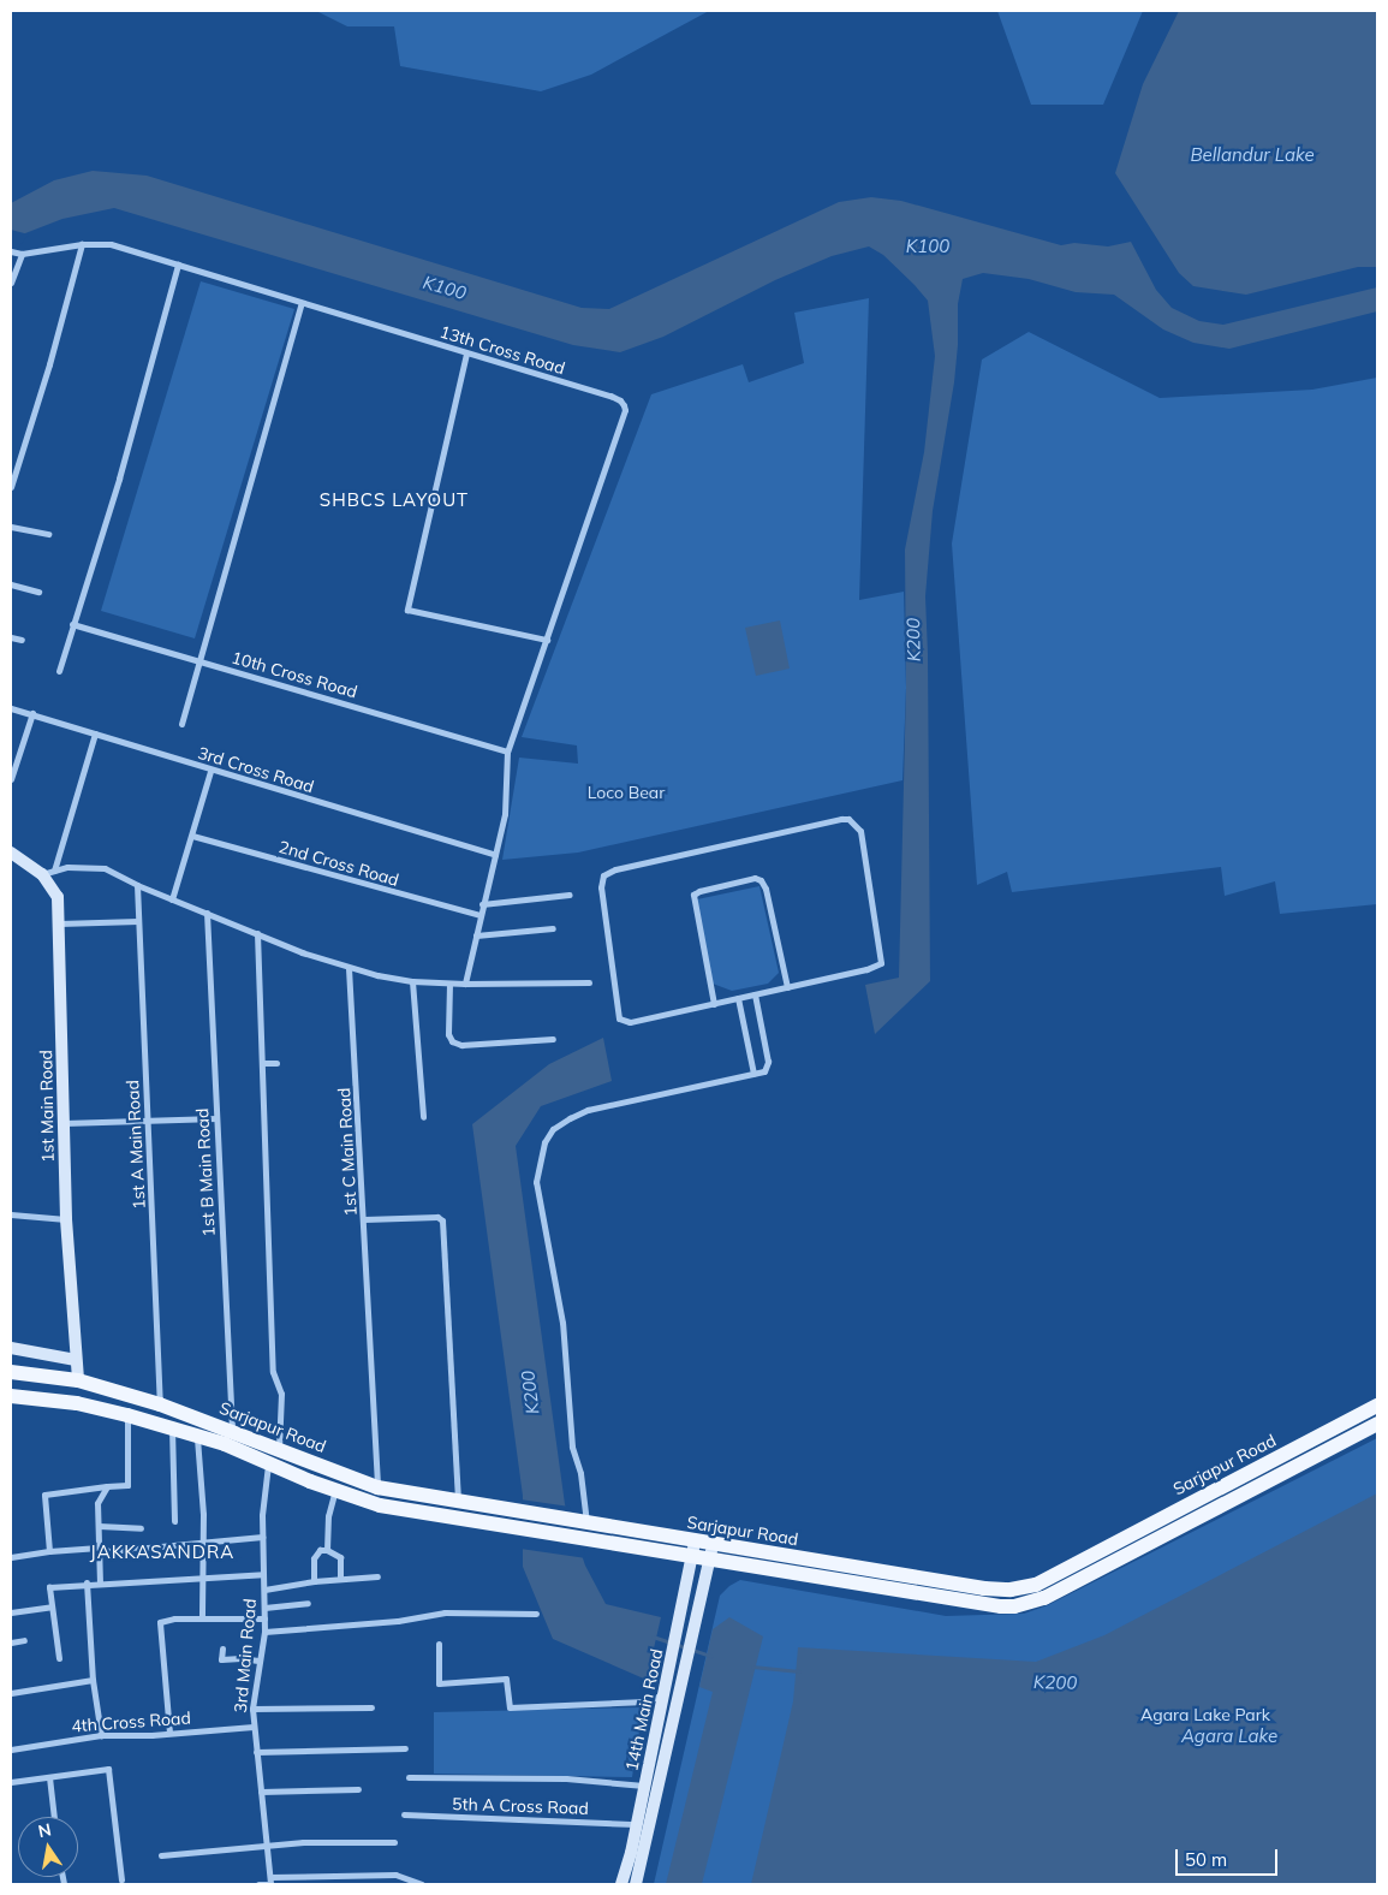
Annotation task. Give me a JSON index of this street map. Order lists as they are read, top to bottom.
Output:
{
  "streets": {
    "main road": ["1st Main Road", "Sarjapur Road", "14th Main Road"],
    "street": [
      "13th Cross Road",
      "10th Cross Road",
      "3rd Cross Road",
      "2nd Cross Road",
      "1st A Main Road",
      "1st C Main Road",
      "1st B Main Road",
      "3rd Main Road",
      "4th Cross Road",
      "5th A Cross Road"
    ]
  },
  "crossings": [
    ["13th Cross Road", "10th Cross Road"],
    ["13th Cross Road", "3rd Cross Road"],
    ["13th Cross Road", "2nd Cross Road"],
    ["1st Main Road", "Sarjapur Road"],
    ["1st A Main Road", "Sarjapur Road"],
    ["1st C Main Road", "Sarjapur Road"],
    ["1st B Main Road", "Sarjapur Road"],
    ["Sarjapur Road", "3rd Main Road"],
    ["Sarjapur Road", "14th Main Road"],
    ["3rd Main Road", "4th Cross Road"],
    ["14th Main Road", "5th A Cross Road"]
  ],
  "districts": ["SHBCS LAYOUT", "JAKKASANDRA"],
  "water": [
    "Bellandur Lake",
    "K100",
    "K200",
    "Agara Lake"
  ],
  "parks": ["Loco Bear", "Agara Lake Park"],
  "scale_bar": "50 m",
  "north": "top"
}
